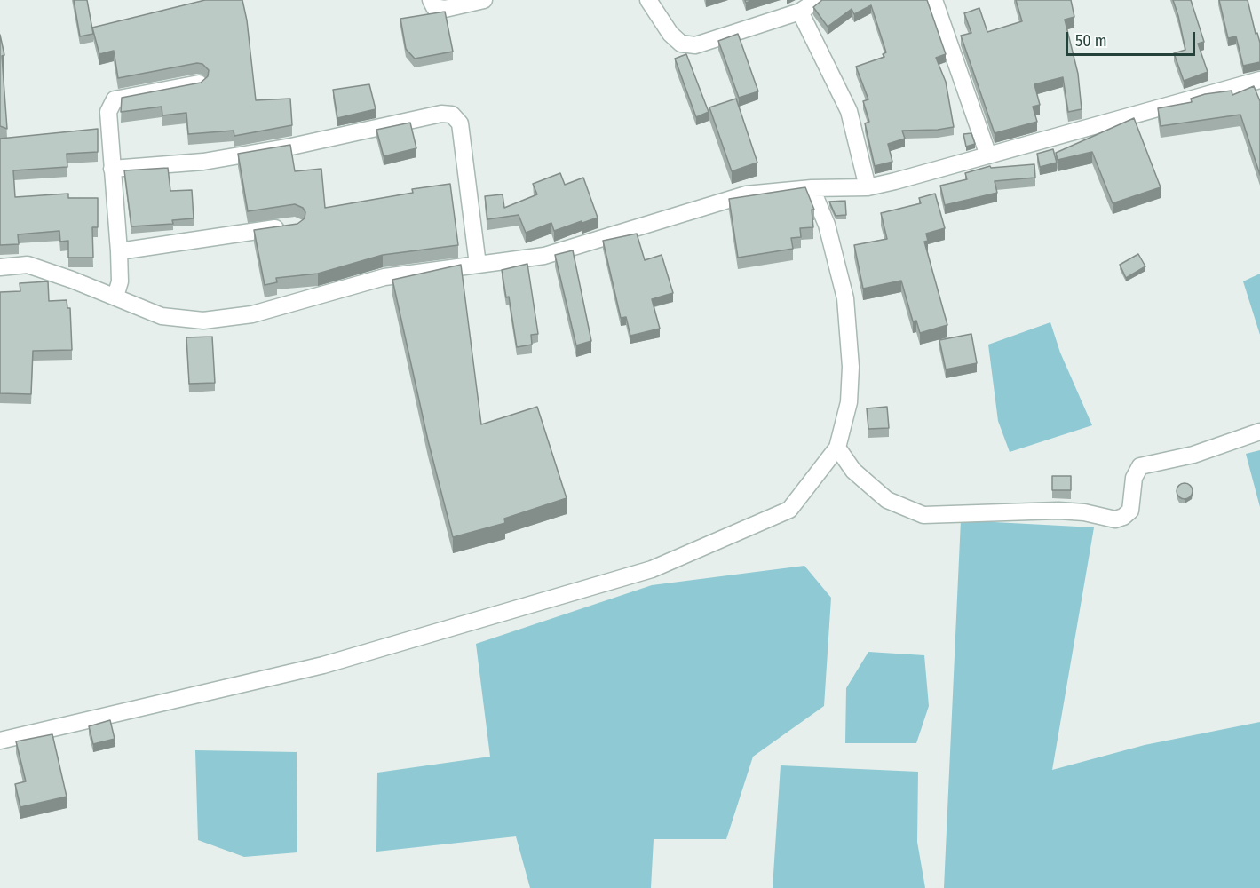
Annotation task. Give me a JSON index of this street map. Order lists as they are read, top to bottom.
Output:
{
  "scale_bar": "50 m"
}
